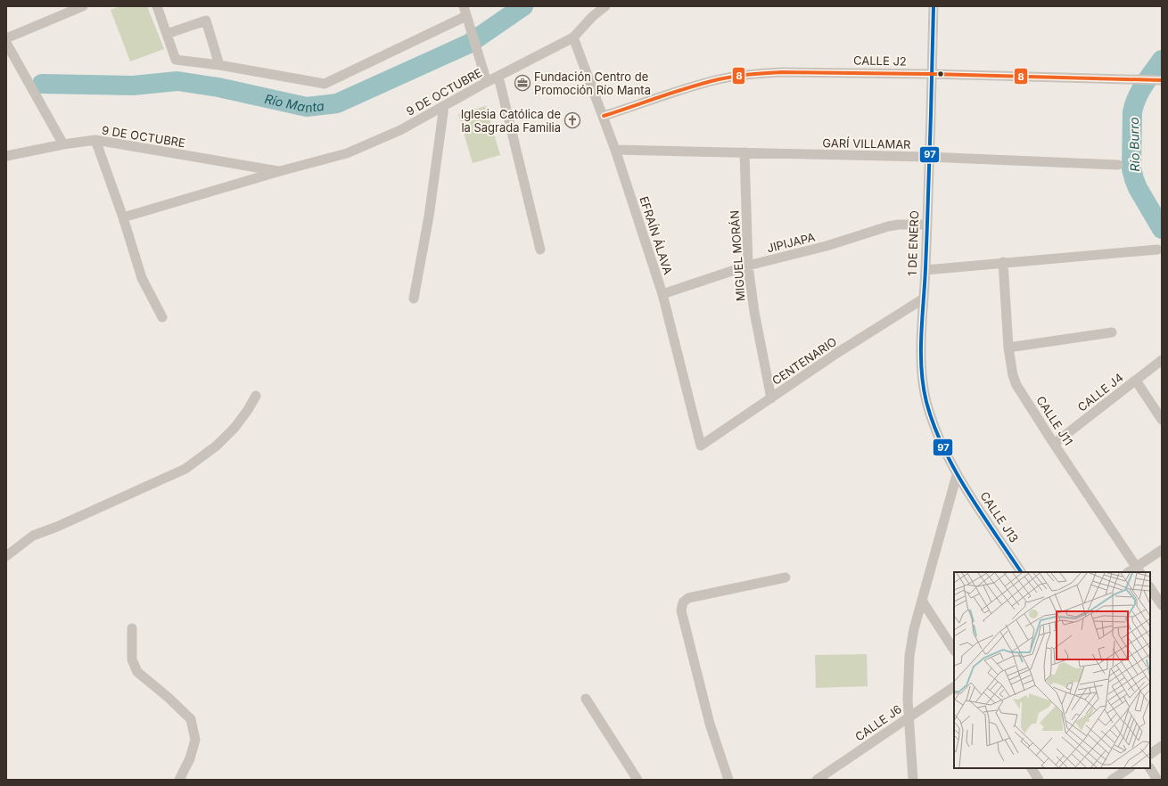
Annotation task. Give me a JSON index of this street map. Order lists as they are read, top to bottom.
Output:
{
  "streets": {
    "street": [
      "CALLE J2",
      "9 DE OCTUBRE",
      "GARÍ VILLAMAR",
      "EFRAÍN ÁLAVA",
      "JIPIJAPA",
      "1 DE ENERO",
      "MIGUEL MORÁN",
      "CENTENARIO",
      "CALLE J4",
      "CALLE J11",
      "CALLE J13",
      "CALLE J6"
    ]
  },
  "crossings": [
    ["CALLE J2", "EFRAÍN ÁLAVA"],
    ["CALLE J2", "1 DE ENERO"],
    ["9 DE OCTUBRE", "EFRAÍN ÁLAVA"],
    ["GARÍ VILLAMAR", "EFRAÍN ÁLAVA"],
    ["GARÍ VILLAMAR", "1 DE ENERO"],
    ["GARÍ VILLAMAR", "MIGUEL MORÁN"],
    ["EFRAÍN ÁLAVA", "JIPIJAPA"],
    ["EFRAÍN ÁLAVA", "CENTENARIO"],
    ["JIPIJAPA", "1 DE ENERO"],
    ["JIPIJAPA", "MIGUEL MORÁN"],
    ["1 DE ENERO", "CENTENARIO"],
    ["1 DE ENERO", "CALLE J13"],
    ["MIGUEL MORÁN", "CENTENARIO"],
    ["CALLE J4", "CALLE J11"]
  ],
  "water": ["Río Manta", "Río Burro"],
  "places": {
    "office": ["Fundación Centro de Promoción Río Manta"],
    "church": ["Iglesia Católica de la Sagrada Familia"]
  },
  "lines": ["transit line 97", "transit line 8"]
}
